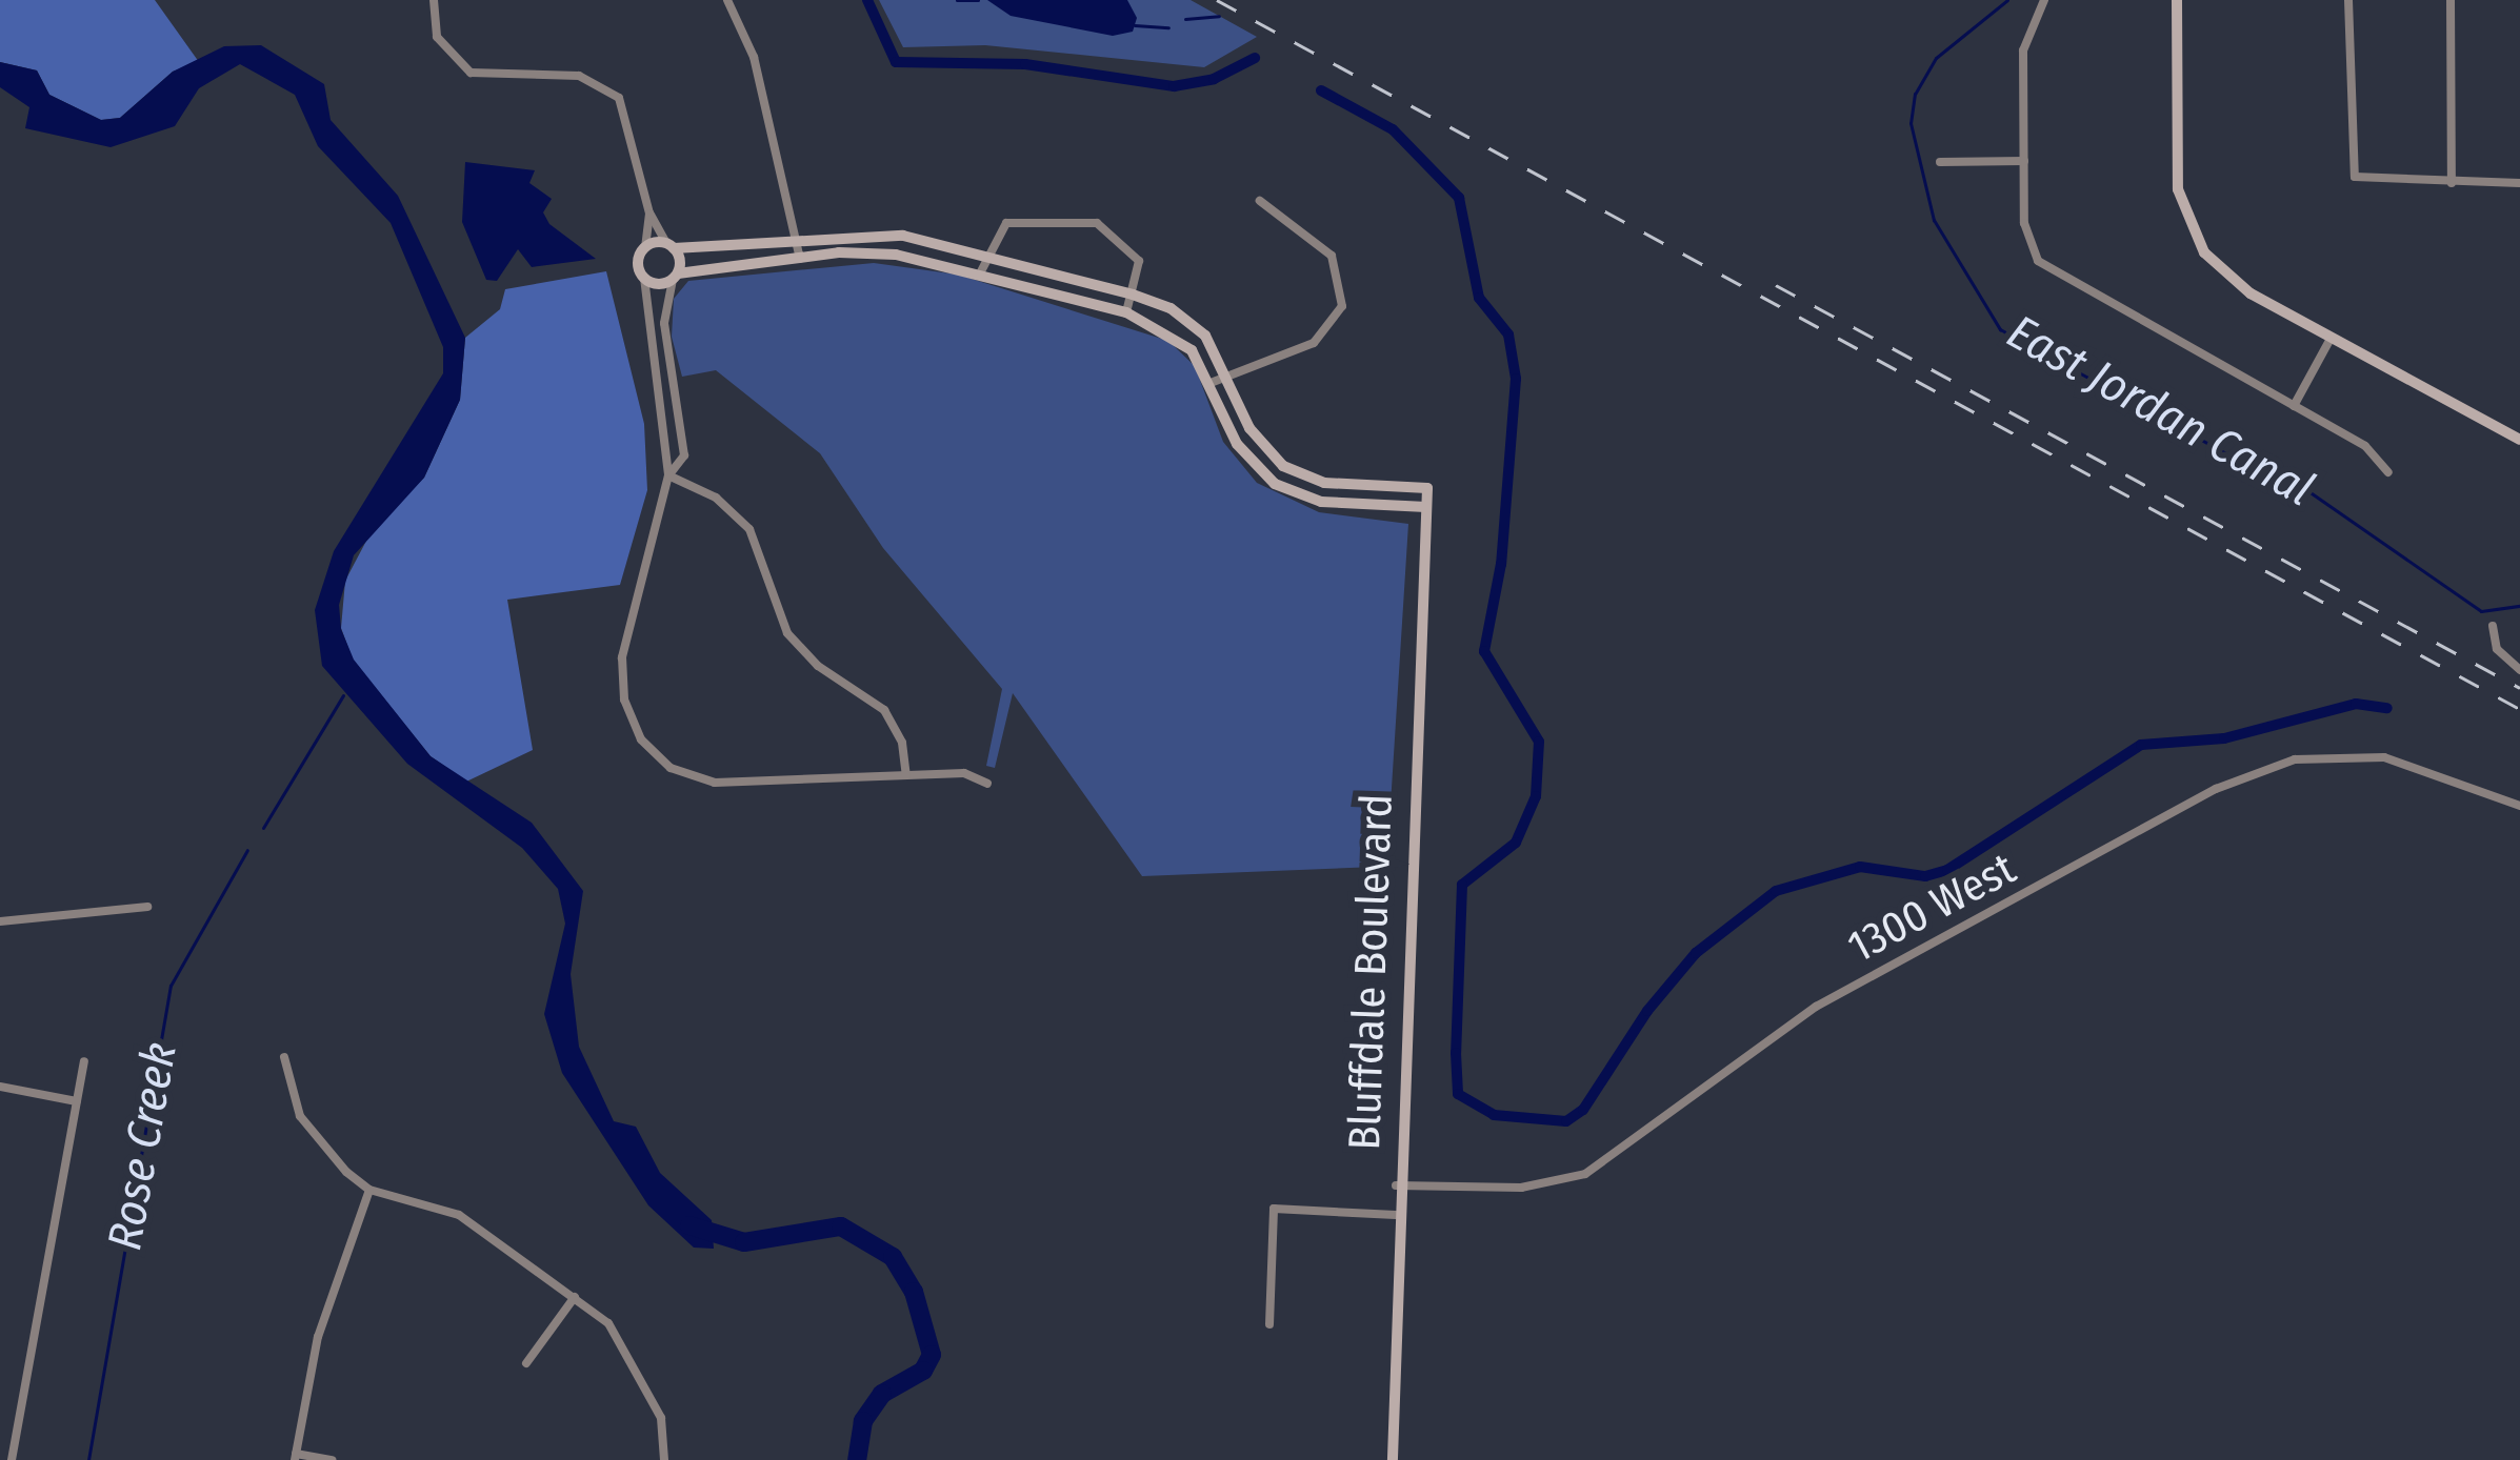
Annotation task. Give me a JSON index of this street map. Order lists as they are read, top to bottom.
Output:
{
  "streets": {
    "street": ["1300 West", "Bluffdale Boulevard"]
  },
  "crossings": [
    ["1300 West", "Bluffdale Boulevard"]
  ],
  "water": ["East Jordan Canal", "Rose Creek"]
}
